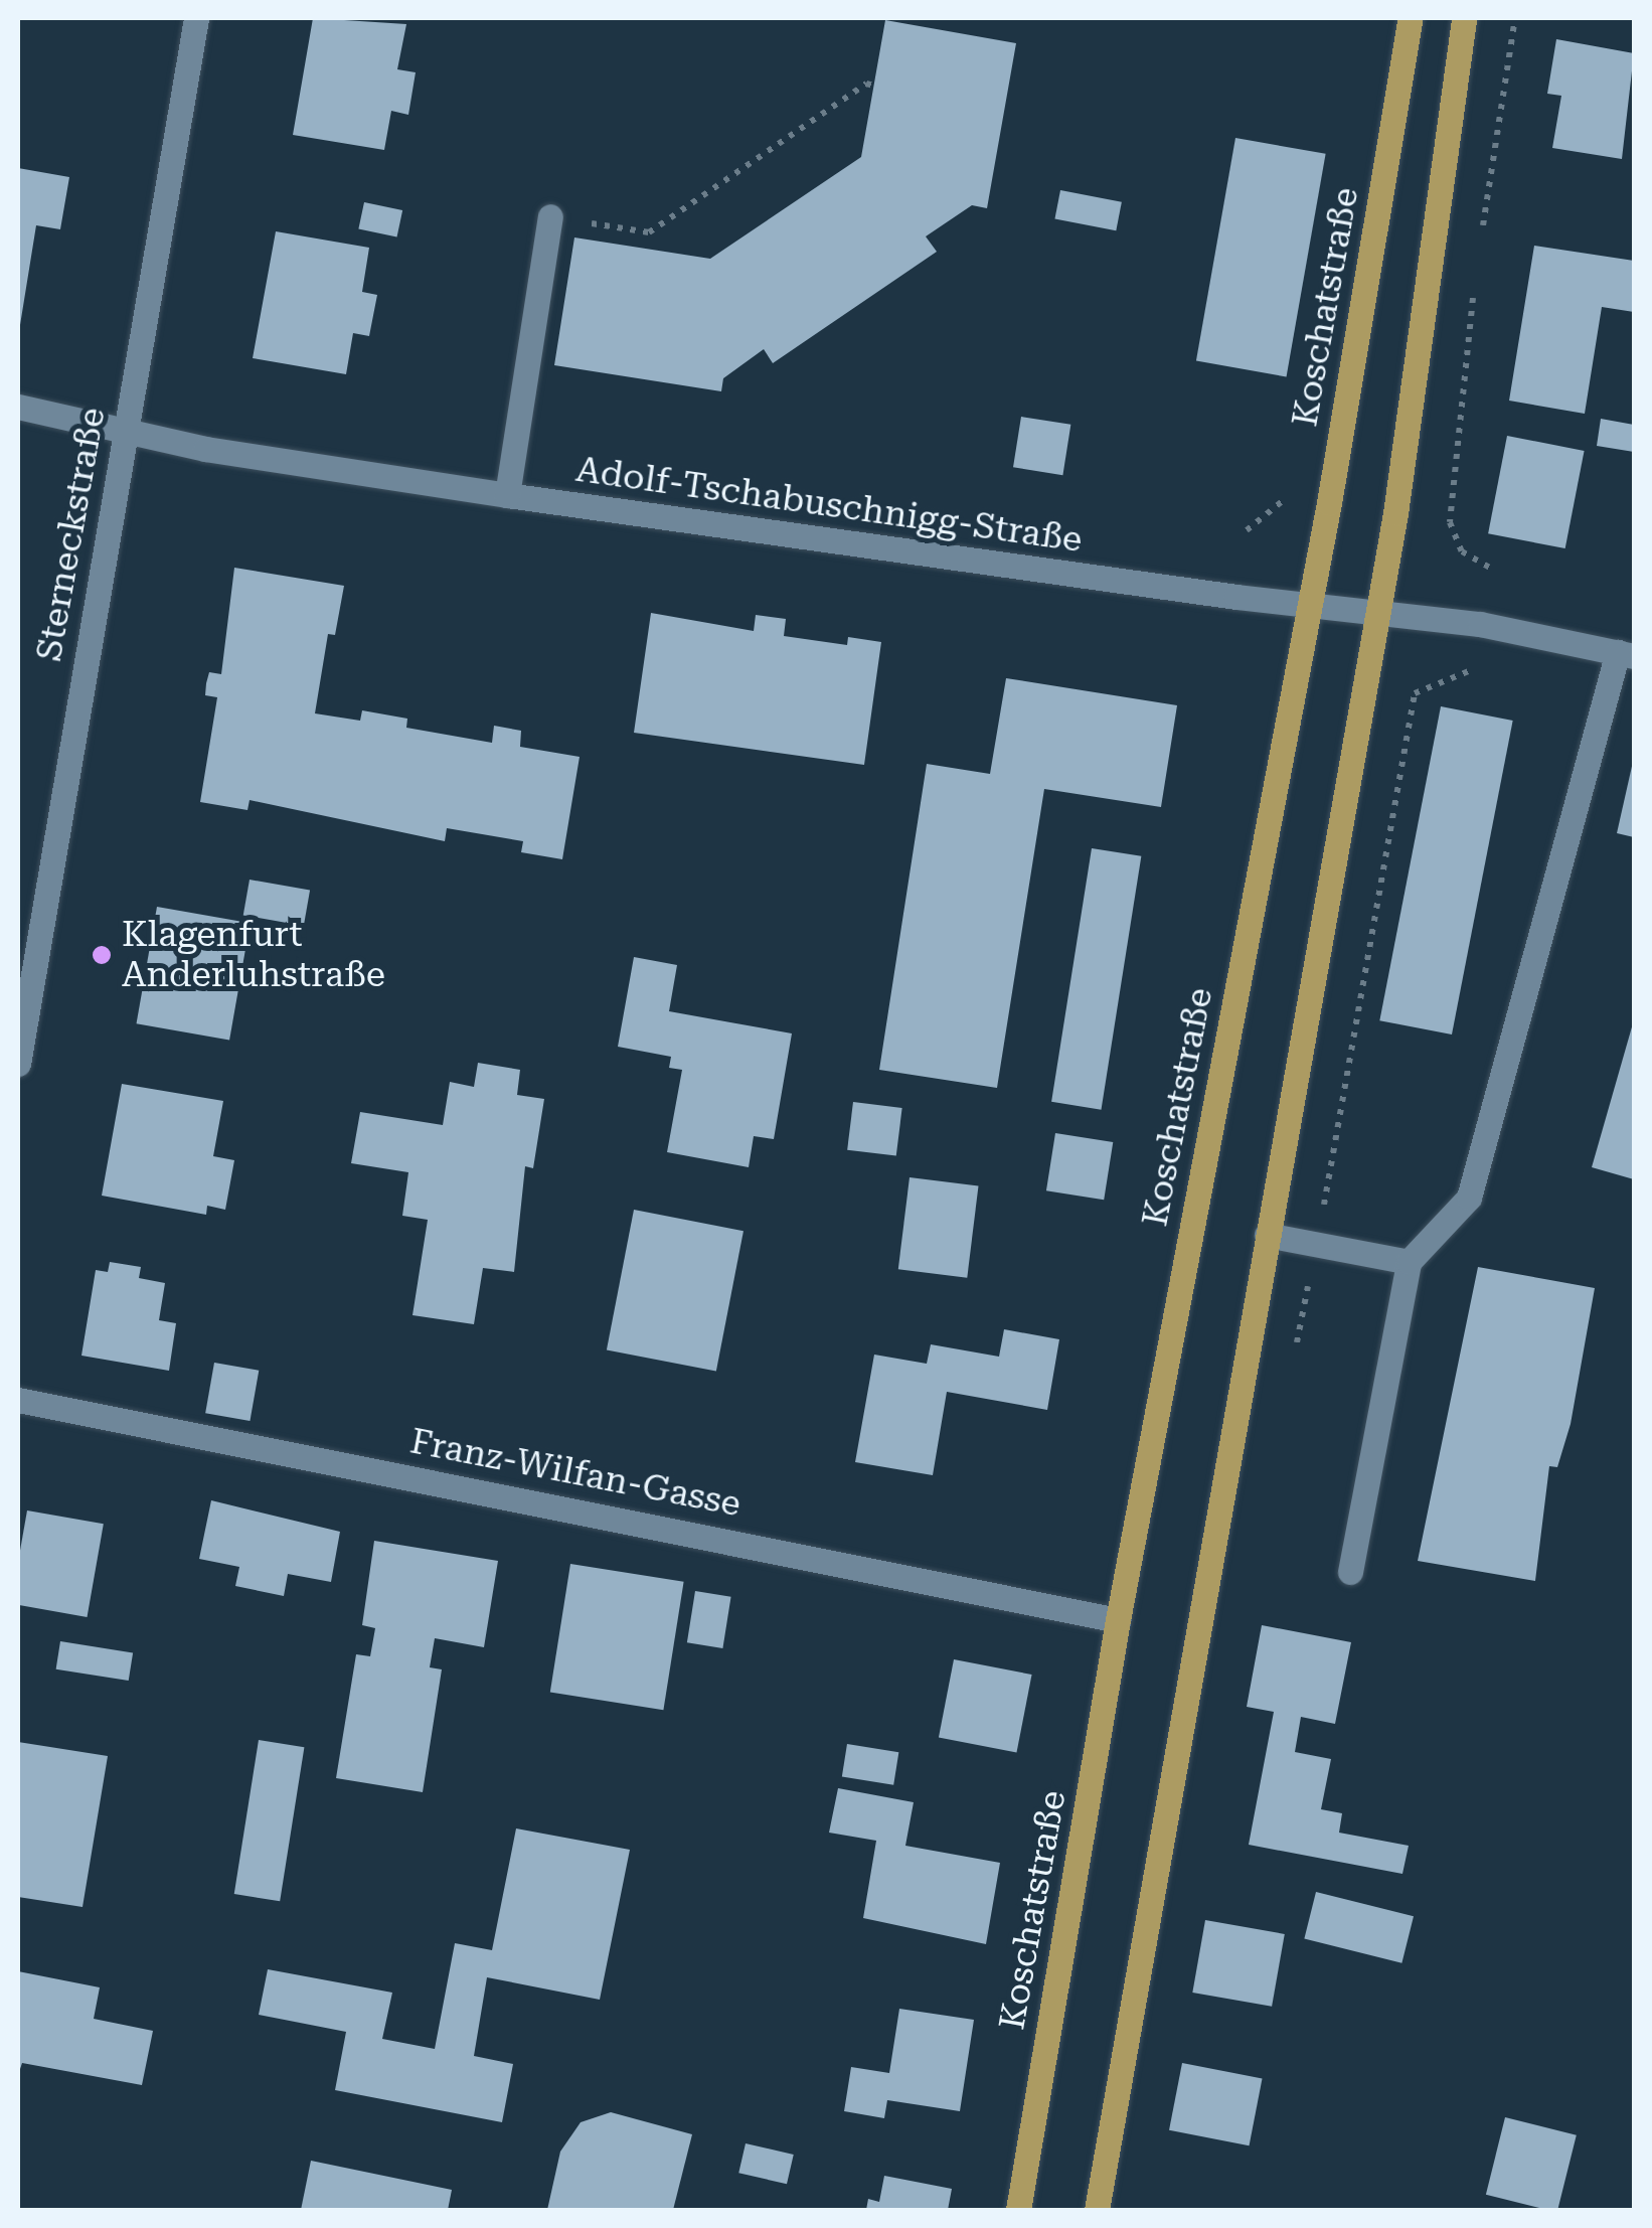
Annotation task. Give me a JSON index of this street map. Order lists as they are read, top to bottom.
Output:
{
  "streets": {
    "main road": ["Koschatstraße"],
    "street": ["Adolf-Tschabuschnigg-Straße", "Sterneckstraße", "Franz-Wilfan-Gasse"]
  },
  "crossings": [
    ["Koschatstraße", "Adolf-Tschabuschnigg-Straße"],
    ["Koschatstraße", "Franz-Wilfan-Gasse"],
    ["Adolf-Tschabuschnigg-Straße", "Sterneckstraße"]
  ],
  "places": ["Klagenfurt Anderluhstraße"]
}
